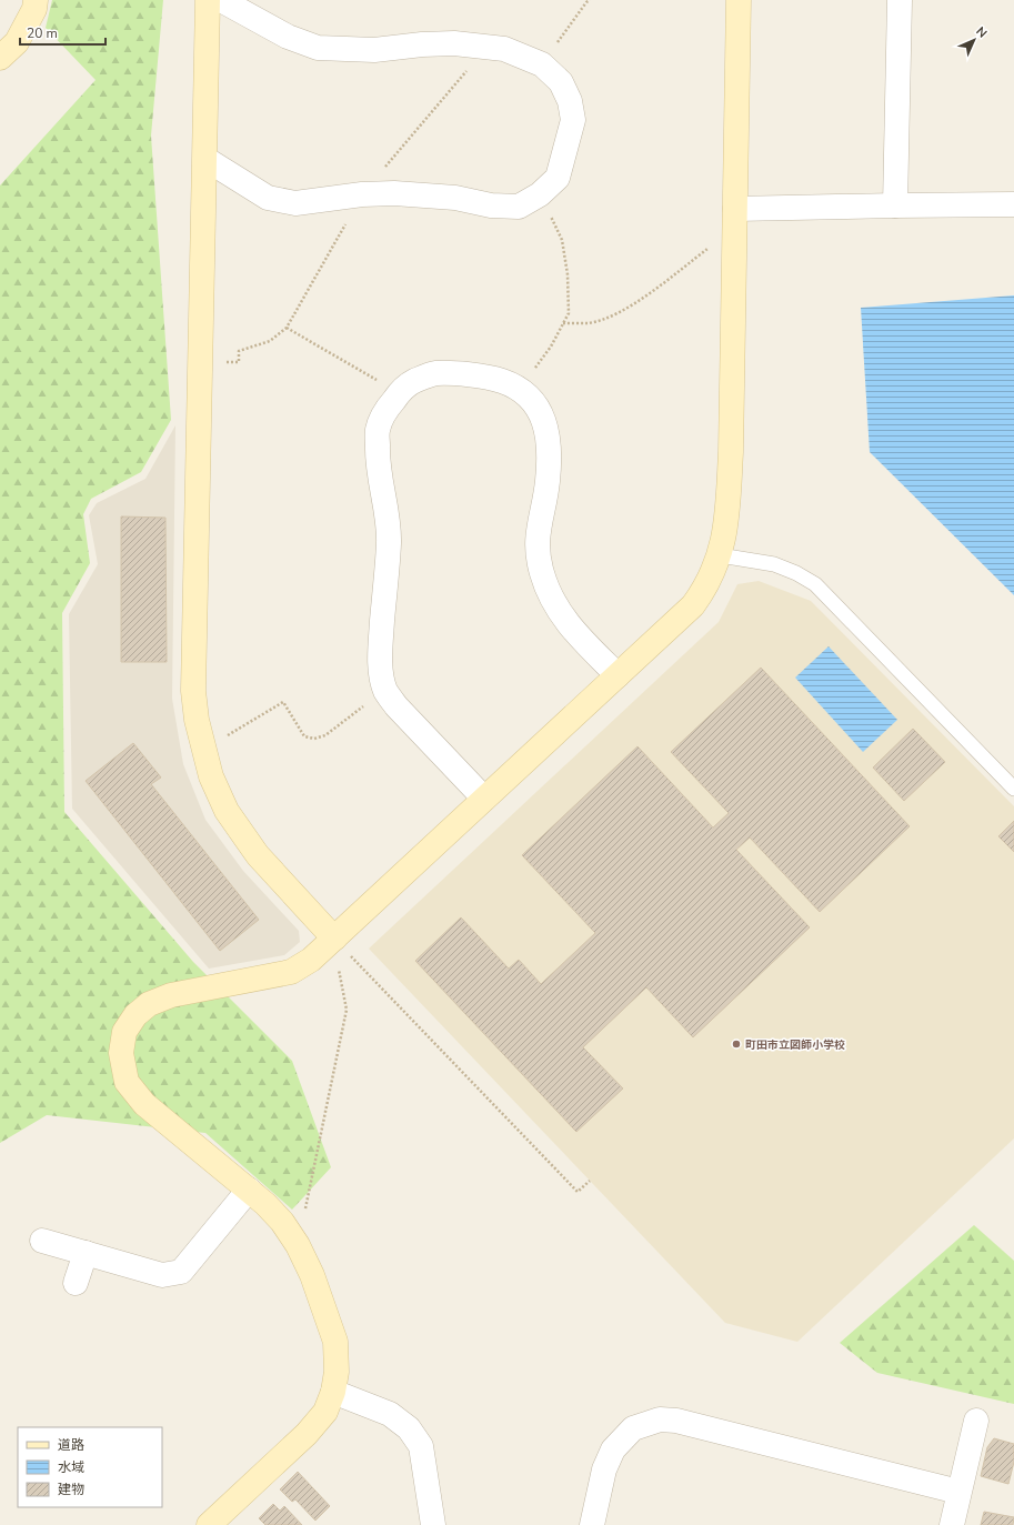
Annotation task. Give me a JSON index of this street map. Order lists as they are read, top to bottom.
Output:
{
  "places": ["町田市立図師小学校"],
  "legend": ["道路", "水域", "建物"],
  "scale_bar": "20 m",
  "north": "top right"
}
